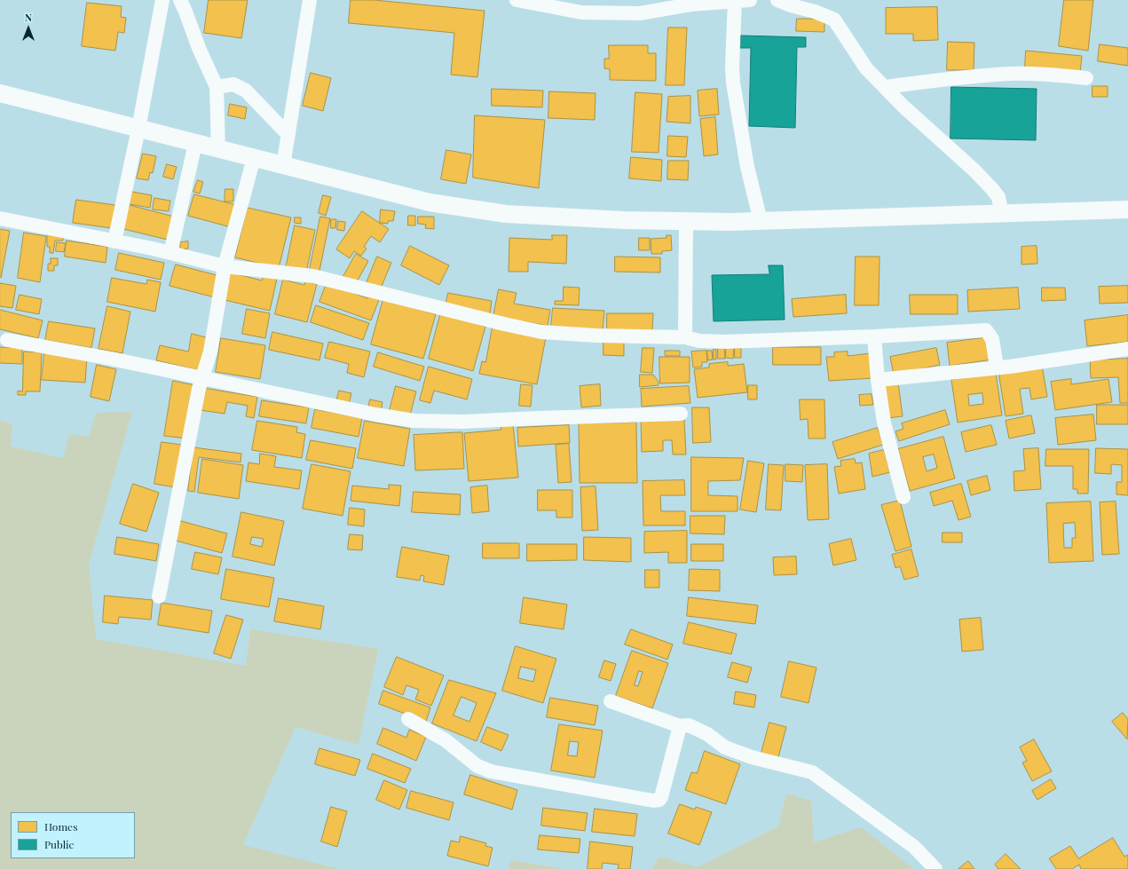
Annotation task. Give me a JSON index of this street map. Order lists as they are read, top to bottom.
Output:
{
  "legend": ["Homes", "Public"],
  "north": "top"
}
